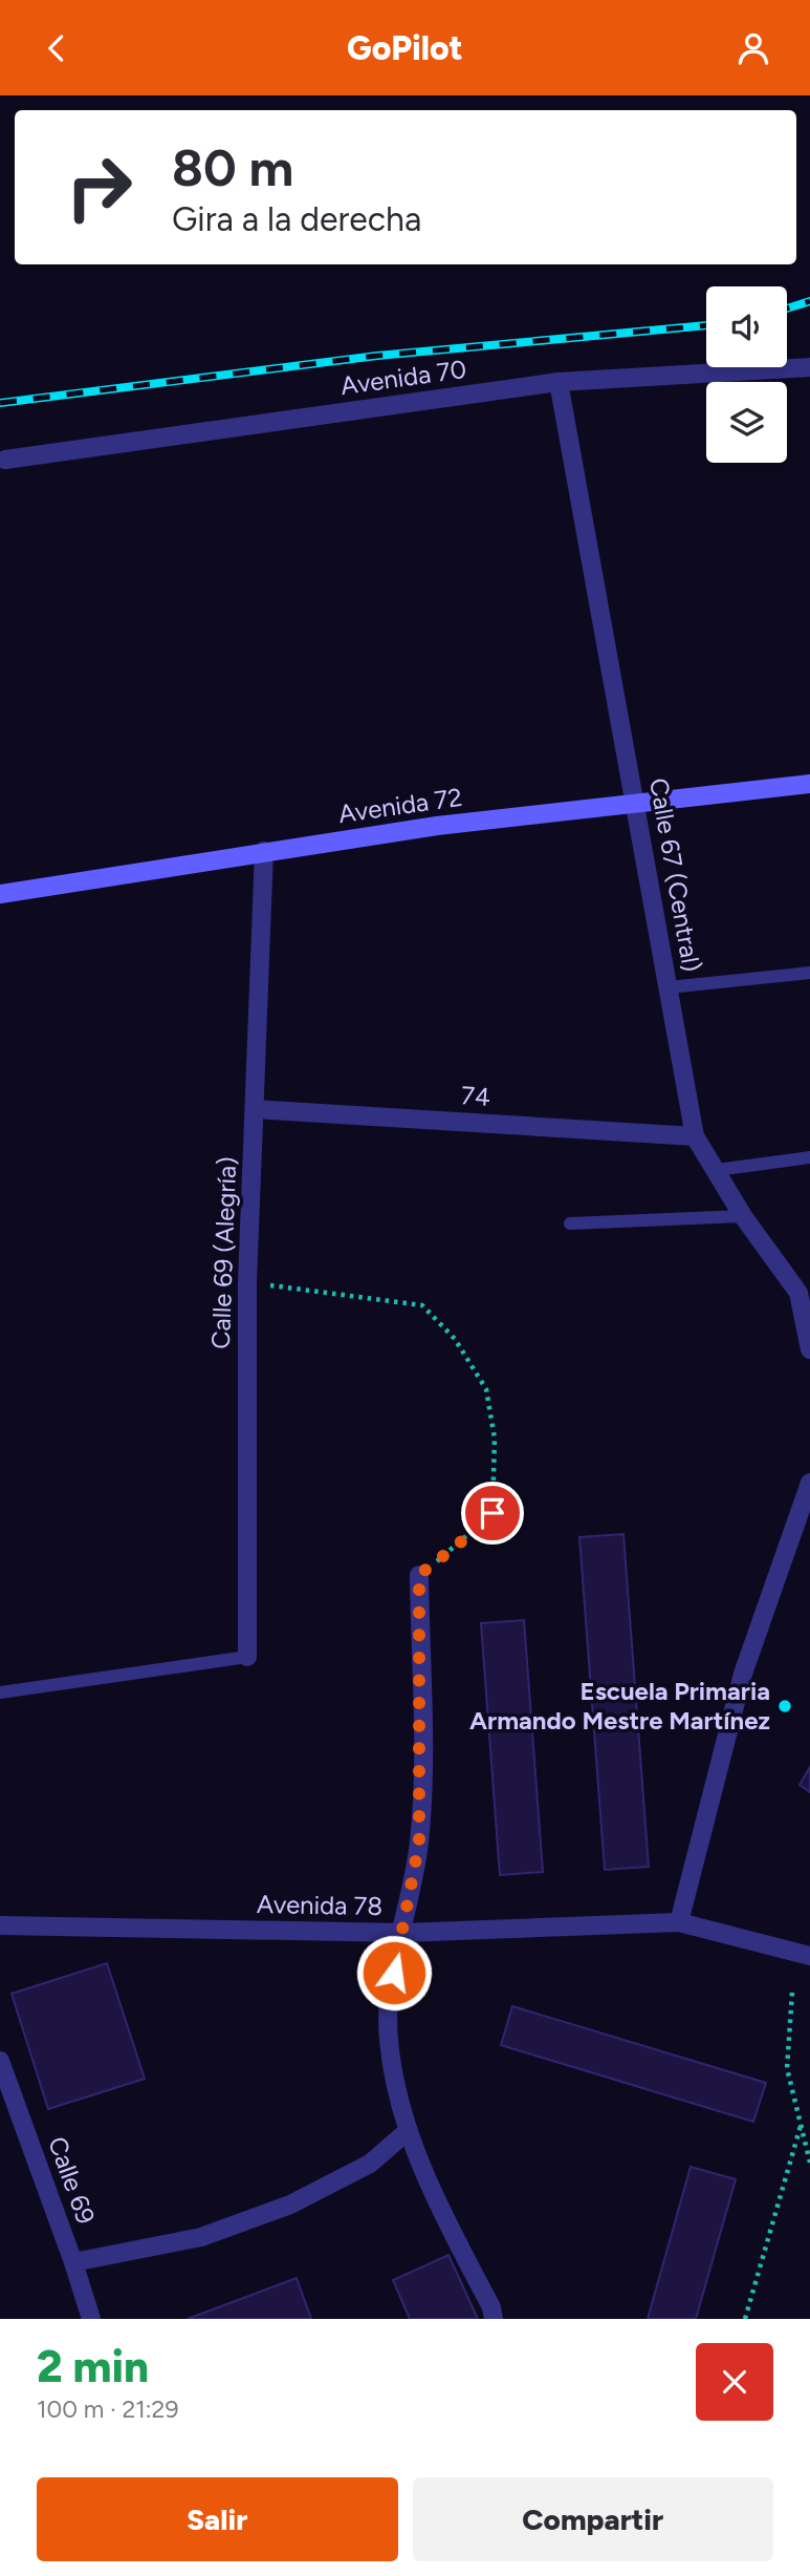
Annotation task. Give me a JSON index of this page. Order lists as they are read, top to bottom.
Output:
{
  "streets": {
    "street": [
      "Avenida 70",
      "Avenida 72",
      "Calle 67 (Central)",
      "74",
      "Calle 69 (Alegría)",
      "Avenida 78",
      "Calle 69"
    ]
  },
  "crossings": [
    ["Avenida 70", "Calle 67 (Central)"],
    ["Avenida 72", "Calle 67 (Central)"],
    ["Avenida 72", "Calle 69 (Alegría)"],
    ["Calle 67 (Central)", "74"],
    ["74", "Calle 69 (Alegría)"]
  ],
  "places": ["Escuela Primaria Armando Mestre Martínez"],
  "page": {
    "header": "GoPilot",
    "turn": ["80 m", "Gira a la derecha"],
    "heading": ["2 min", "100 m · 21:29"],
    "buttons": ["Salir", "Compartir"]
  }
}
